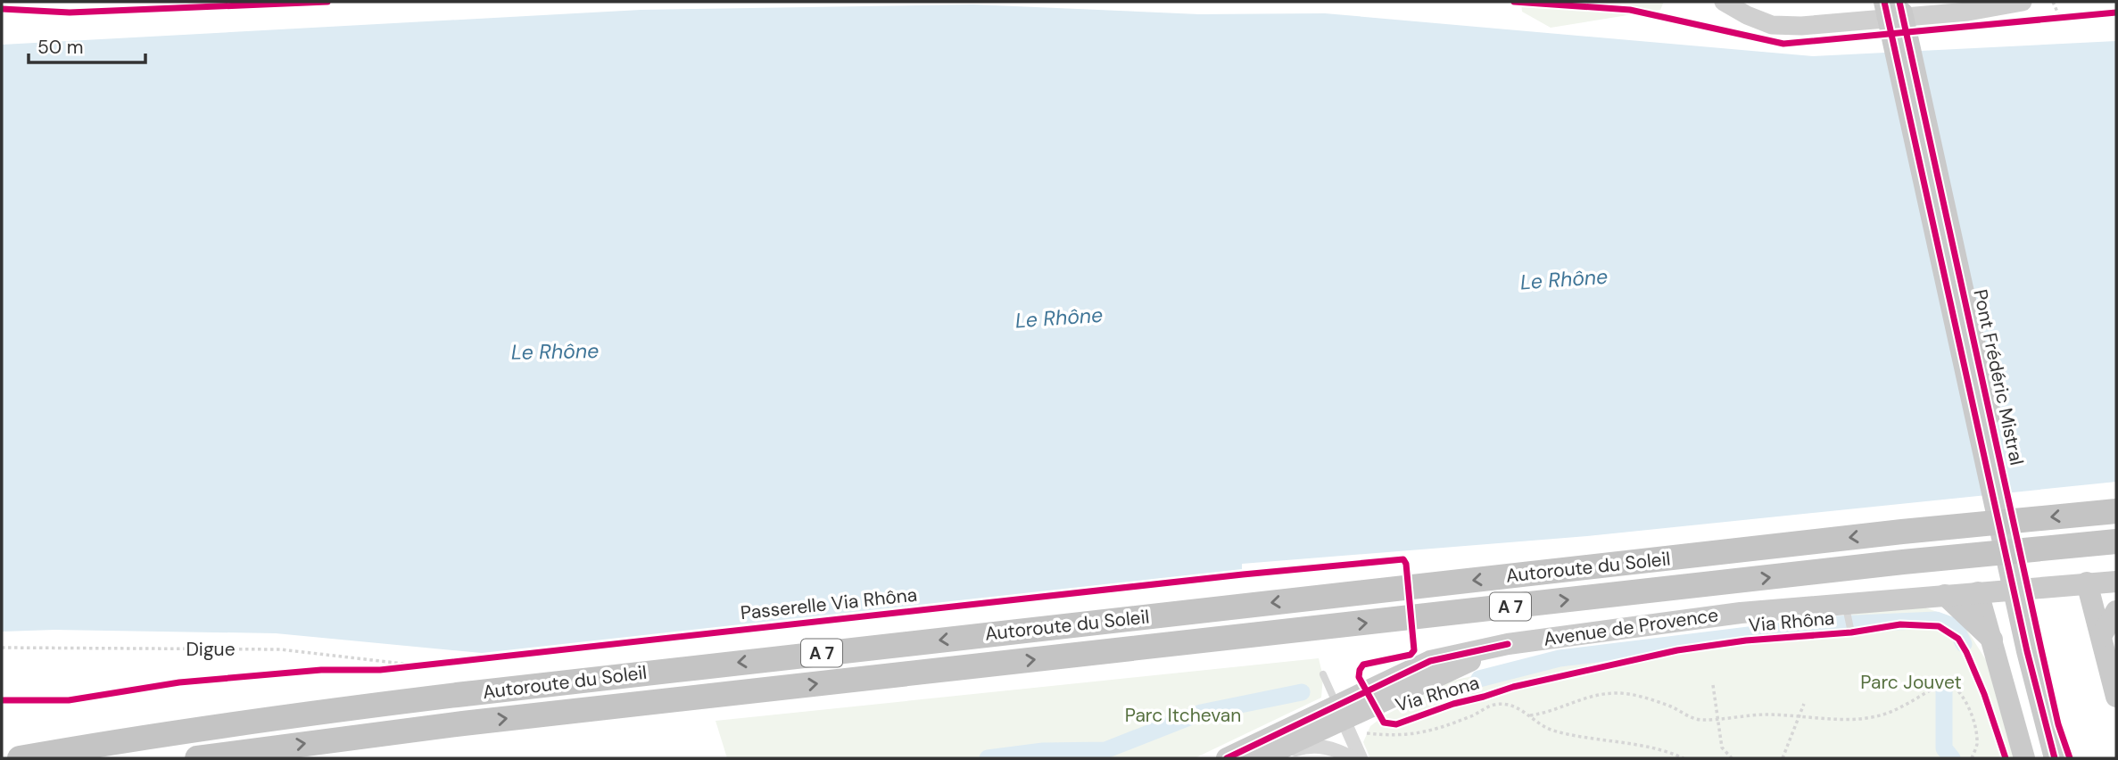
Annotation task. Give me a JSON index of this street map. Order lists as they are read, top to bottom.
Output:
{
  "streets": {
    "highway": ["Autoroute du Soleil", "A 7"],
    "main road": ["Pont Frédéric Mistral", "Avenue de Provence"],
    "path": ["Digue"],
    "cycle path": ["Passerelle Via Rhôna"]
  },
  "water": ["Le Rhône"],
  "parks": ["Parc Jouvet", "Parc Itchevan"],
  "scale_bar": "50 m"
}
